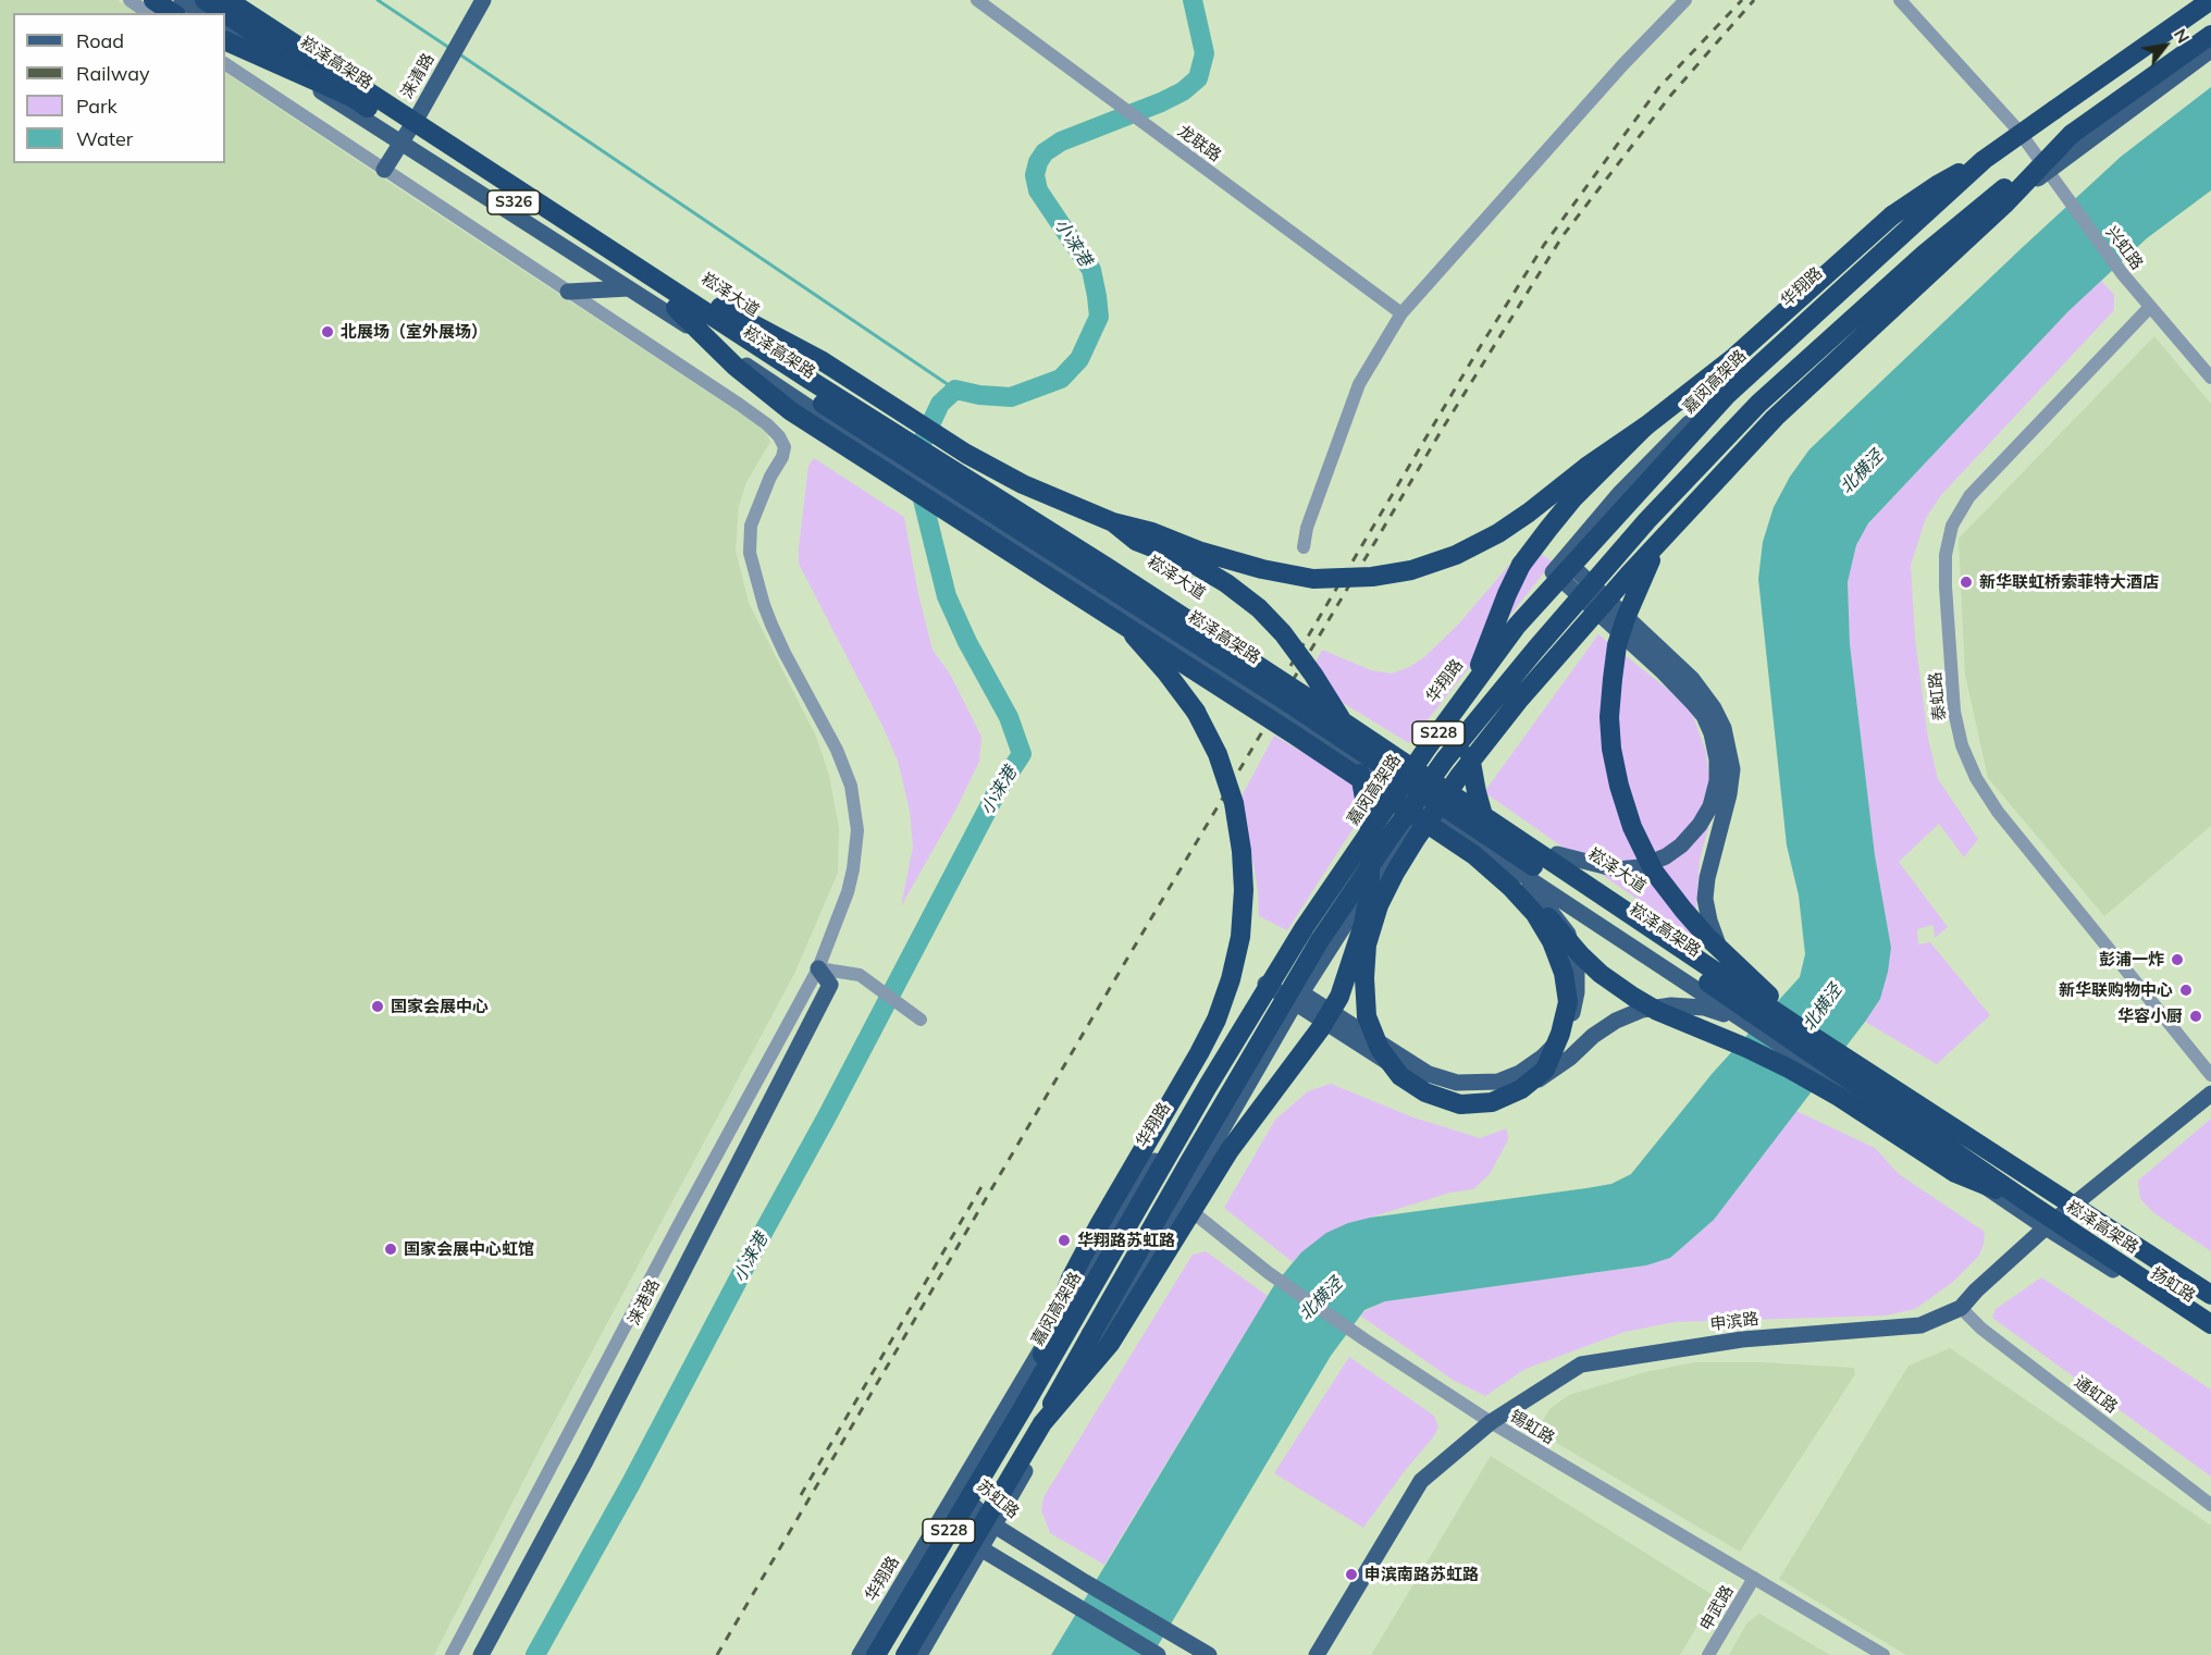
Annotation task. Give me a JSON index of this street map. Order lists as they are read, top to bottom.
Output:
{
  "streets": {
    "highway": [
      "崧泽高架路",
      "S326",
      "嘉闵高架路",
      "S228"
    ],
    "main road": [
      "涞清路",
      "华翔路",
      "崧泽大道",
      "扬虹路",
      "涞港路",
      "申滨路",
      "苏虹路"
    ],
    "street": [
      "龙联路",
      "兴虹路",
      "泰虹路",
      "通虹路",
      "锡虹路",
      "申武路"
    ]
  },
  "crossings": [
    ["崧泽高架路", "扬虹路"],
    ["涞清路", "崧泽大道"],
    ["兴虹路", "华翔路"],
    ["兴虹路", "泰虹路"],
    ["华翔路", "苏虹路"],
    ["崧泽大道", "扬虹路"],
    ["崧泽大道", "申滨路"],
    ["扬虹路", "申滨路"],
    ["申滨路", "通虹路"],
    ["申滨路", "锡虹路"],
    ["锡虹路", "申武路"]
  ],
  "water": ["小涞港", "北横泾"],
  "places": [
    "北展场（室外展场）",
    "新华联虹桥索菲特大酒店",
    "彭浦一炸",
    "新华联购物中心",
    "国家会展中心",
    "华容小厨",
    "华翔路苏虹路",
    "国家会展中心虹馆",
    "申滨南路苏虹路"
  ],
  "legend": [
    "Road",
    "Railway",
    "Park",
    "Water"
  ],
  "north": "top right"
}
